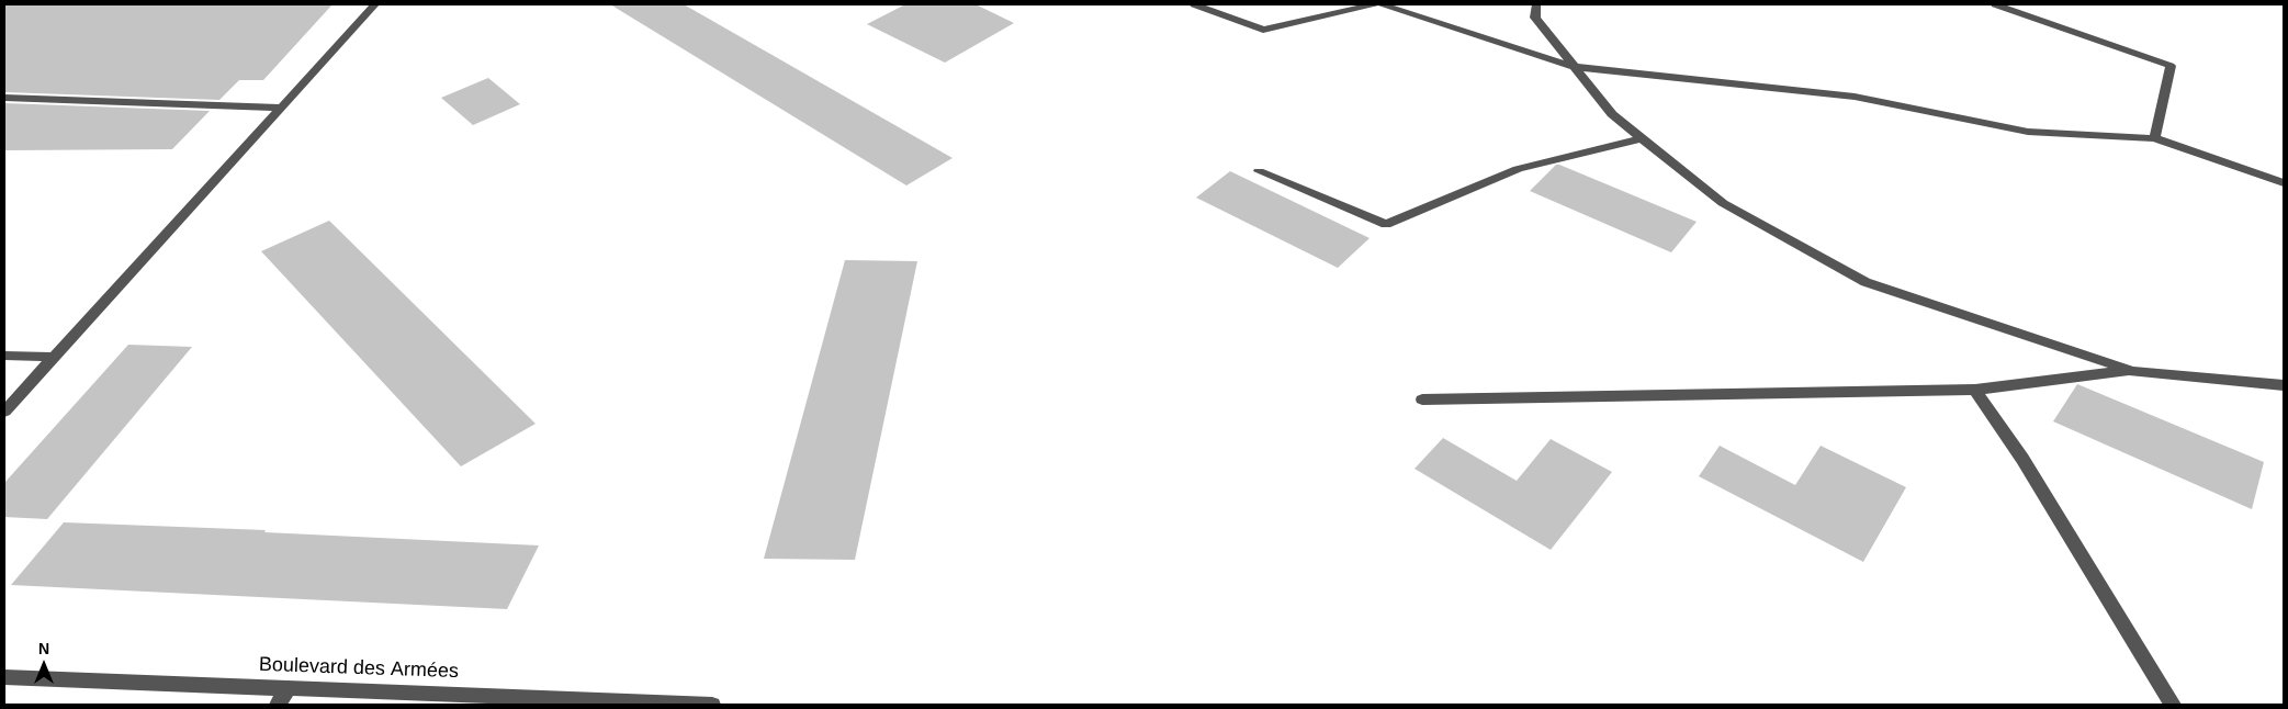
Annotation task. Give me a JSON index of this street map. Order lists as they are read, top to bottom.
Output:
{
  "streets": {
    "street": ["Boulevard des Armées"]
  },
  "north": "top"
}
